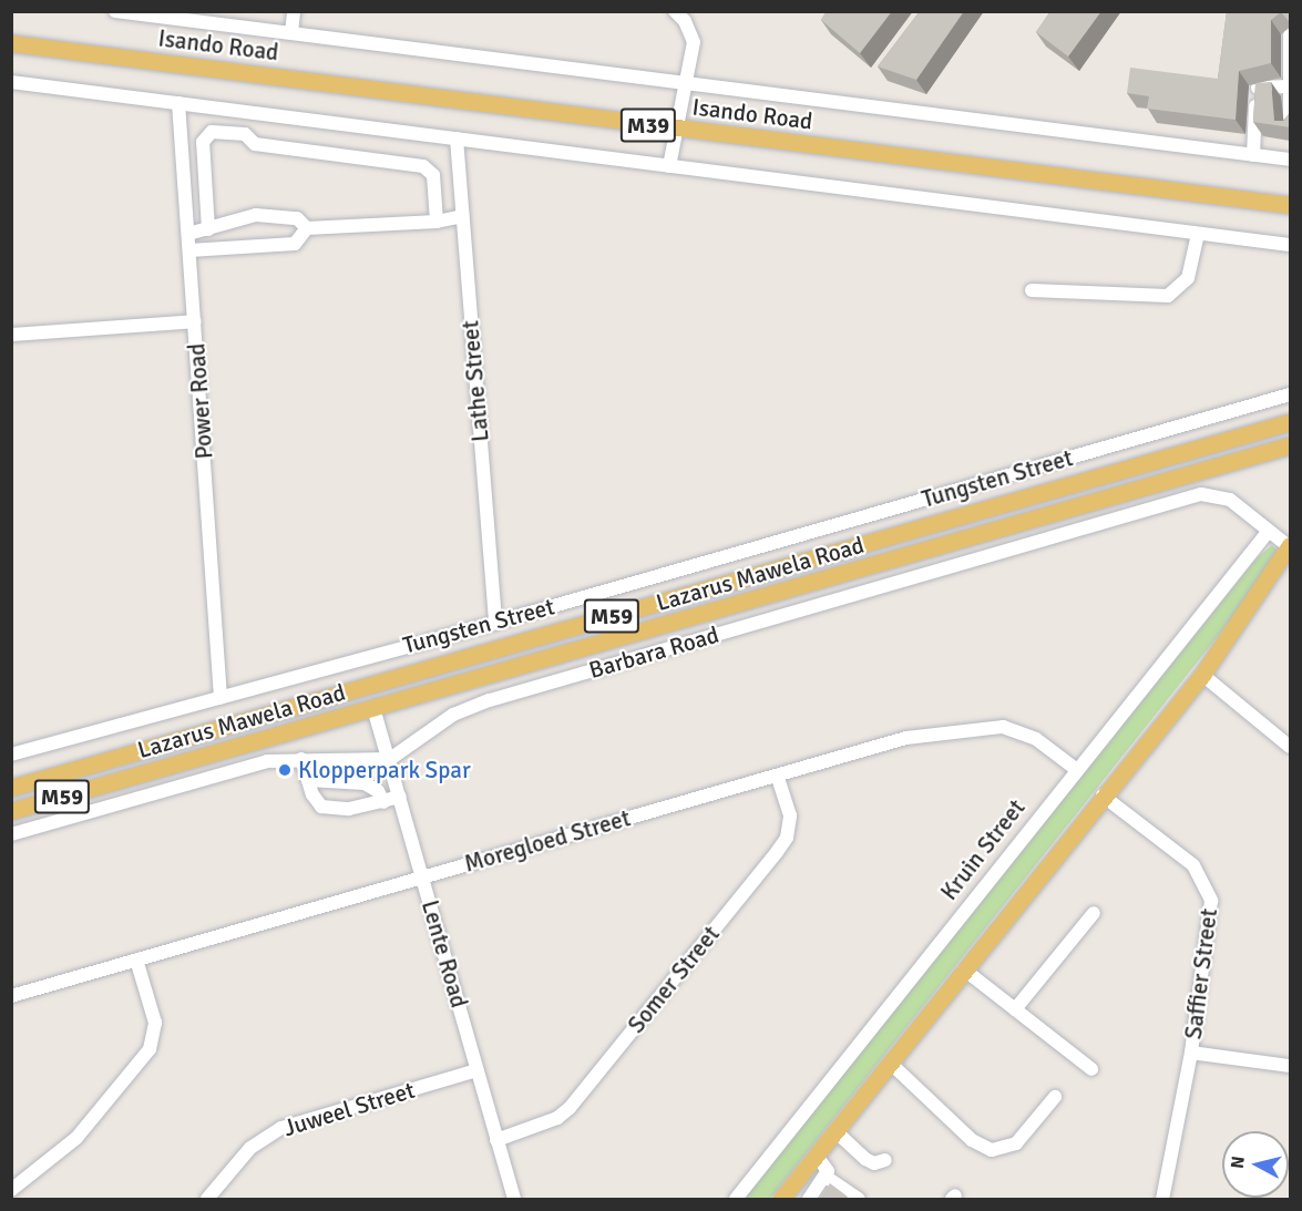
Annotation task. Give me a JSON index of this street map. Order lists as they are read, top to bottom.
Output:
{
  "streets": {
    "main road": [
      "Isando Road",
      "M39",
      "Lazarus Mawela Road",
      "M59"
    ],
    "street": [
      "Lathe Street",
      "Power Road",
      "Tungsten Street",
      "Barbara Road",
      "Moregloed Street",
      "Kruin Street",
      "Lente Road",
      "Saffier Street",
      "Somer Street",
      "Juweel Street"
    ]
  },
  "crossings": [
    ["Lathe Street", "Tungsten Street"],
    ["Power Road", "Tungsten Street"],
    ["Lazarus Mawela Road", "Lente Road"],
    ["Barbara Road", "Kruin Street"],
    ["Barbara Road", "Lente Road"],
    ["Moregloed Street", "Kruin Street"],
    ["Moregloed Street", "Lente Road"],
    ["Moregloed Street", "Somer Street"],
    ["Lente Road", "Somer Street"],
    ["Lente Road", "Juweel Street"]
  ],
  "places": ["Klopperpark Spar"],
  "north": "left"
}
